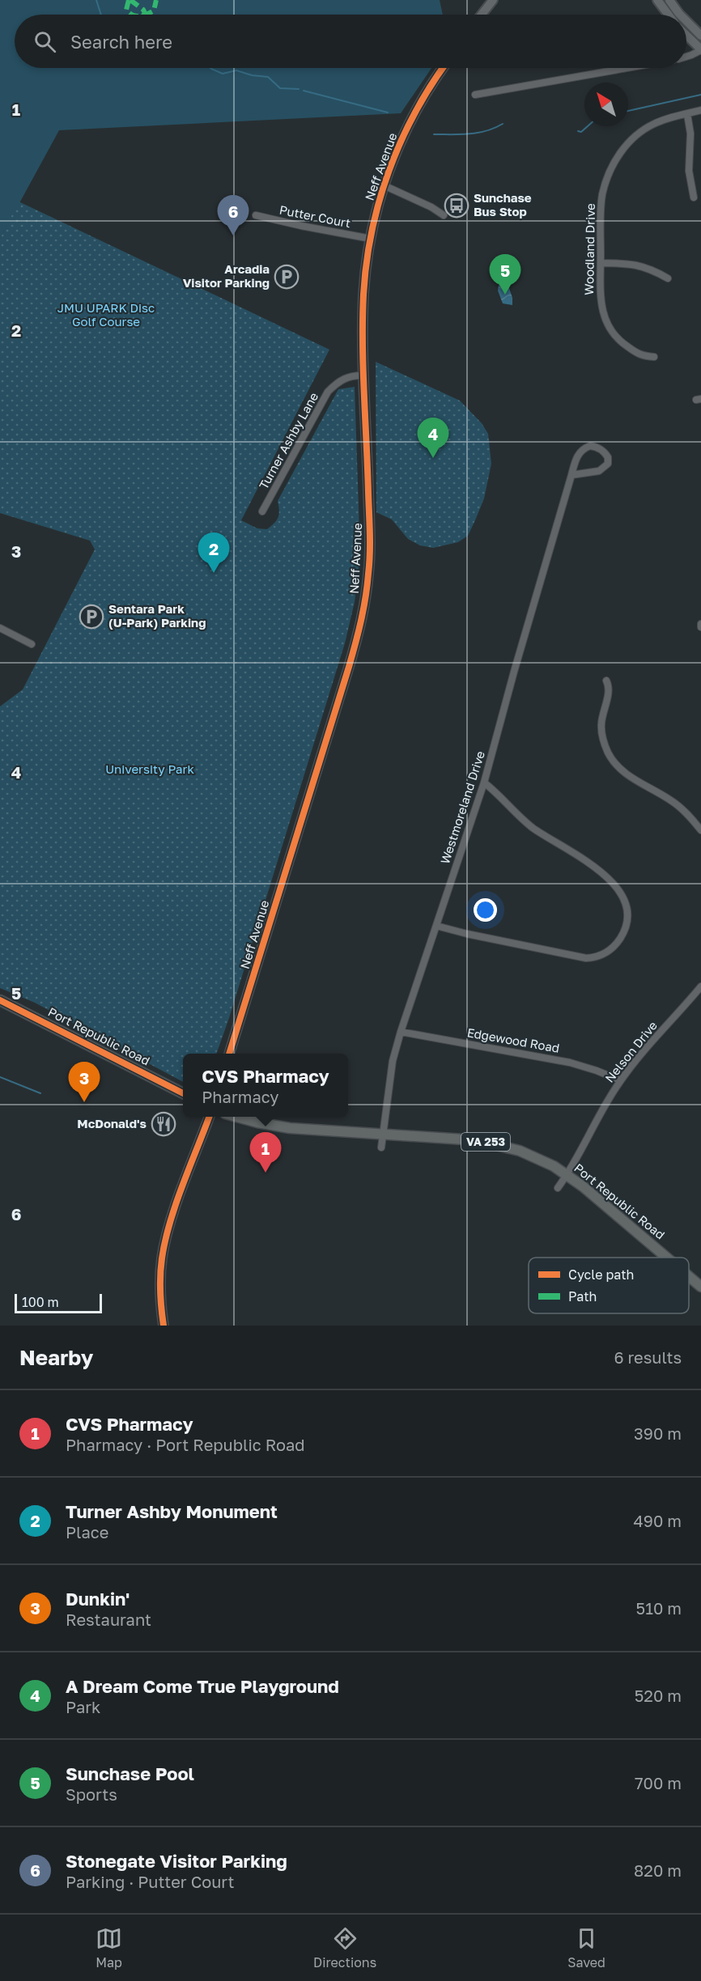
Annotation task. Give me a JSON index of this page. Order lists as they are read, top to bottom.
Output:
{
  "streets": {
    "main road": ["Neff Avenue", "Port Republic Road", "VA 253"],
    "street": [
      "Putter Court",
      "Woodland Drive",
      "Turner Ashby Lane",
      "Westmoreland Drive",
      "Edgewood Road",
      "Nelson Drive"
    ]
  },
  "crossings": [
    ["Neff Avenue", "Putter Court"],
    ["Neff Avenue", "Turner Ashby Lane"],
    ["Westmoreland Drive", "Port Republic Road"],
    ["Westmoreland Drive", "Edgewood Road"],
    ["Port Republic Road", "Nelson Drive"],
    ["Edgewood Road", "Nelson Drive"]
  ],
  "parks": ["JMU UPARK Disc Golf Course", "University Park"],
  "places": {
    "bus stop": ["Sunchase Bus Stop"],
    "parking": ["Arcadia Visitor Parking", "Sentara Park (U-Park) Parking"],
    "restaurant": ["McDonald's"]
  },
  "legend": ["Cycle path", "Path"],
  "scale_bar": "100 m",
  "north": "top left",
  "page": {
    "search": "Search here",
    "pins": [
      "6",
      "5",
      "4",
      "2",
      "3",
      "1"
    ],
    "popup": ["CVS Pharmacy", "Pharmacy"],
    "scale": "100 m",
    "heading": ["Nearby", "6 results"],
    "list": [
      {
        "mark": "1",
        "name": "CVS Pharmacy",
        "note": "Pharmacy · Port Republic Road",
        "value": "390 m"
      },
      {
        "mark": "2",
        "name": "Turner Ashby Monument",
        "note": "Place",
        "value": "490 m"
      },
      {
        "mark": "3",
        "name": "Dunkin'",
        "note": "Restaurant",
        "value": "510 m"
      },
      {
        "mark": "4",
        "name": "A Dream Come True Playground",
        "note": "Park",
        "value": "520 m"
      },
      {
        "mark": "5",
        "name": "Sunchase Pool",
        "note": "Sports",
        "value": "700 m"
      },
      {
        "mark": "6",
        "name": "Stonegate Visitor Parking",
        "note": "Parking · Putter Court",
        "value": "820 m"
      }
    ],
    "nav": ["Map", "Directions", "Saved"]
  },
  "grid": {
    "rows": [
      "1",
      "2",
      "3",
      "4",
      "5",
      "6"
    ]
  }
}
